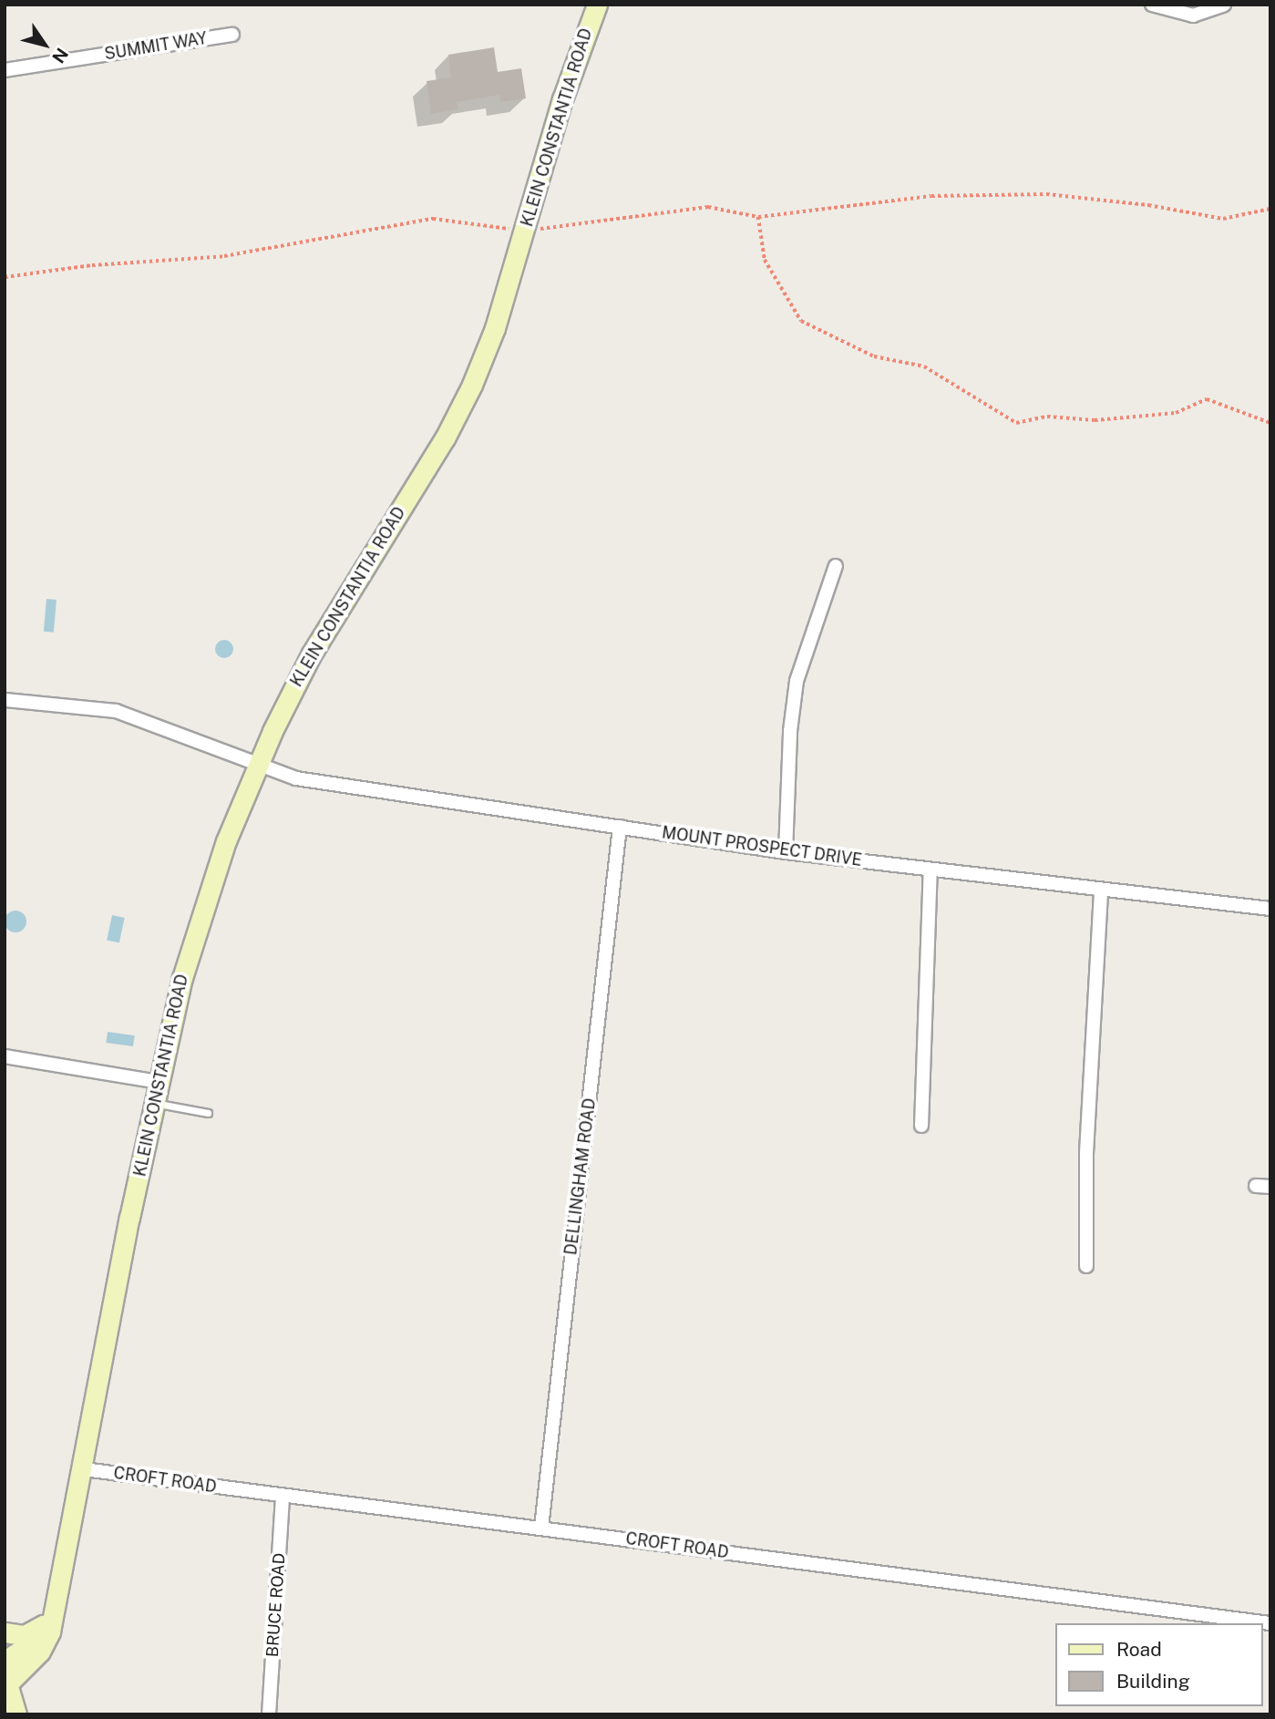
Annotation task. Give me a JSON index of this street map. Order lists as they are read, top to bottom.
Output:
{
  "streets": {
    "street": [
      "SUMMIT WAY",
      "KLEIN CONSTANTIA ROAD",
      "MOUNT PROSPECT DRIVE",
      "DELLINGHAM ROAD",
      "CROFT ROAD",
      "BRUCE ROAD"
    ]
  },
  "crossings": [
    ["KLEIN CONSTANTIA ROAD", "MOUNT PROSPECT DRIVE"],
    ["KLEIN CONSTANTIA ROAD", "CROFT ROAD"],
    ["MOUNT PROSPECT DRIVE", "DELLINGHAM ROAD"],
    ["DELLINGHAM ROAD", "CROFT ROAD"],
    ["CROFT ROAD", "BRUCE ROAD"]
  ],
  "legend": ["Road", "Building"],
  "north": "bottom right"
}
